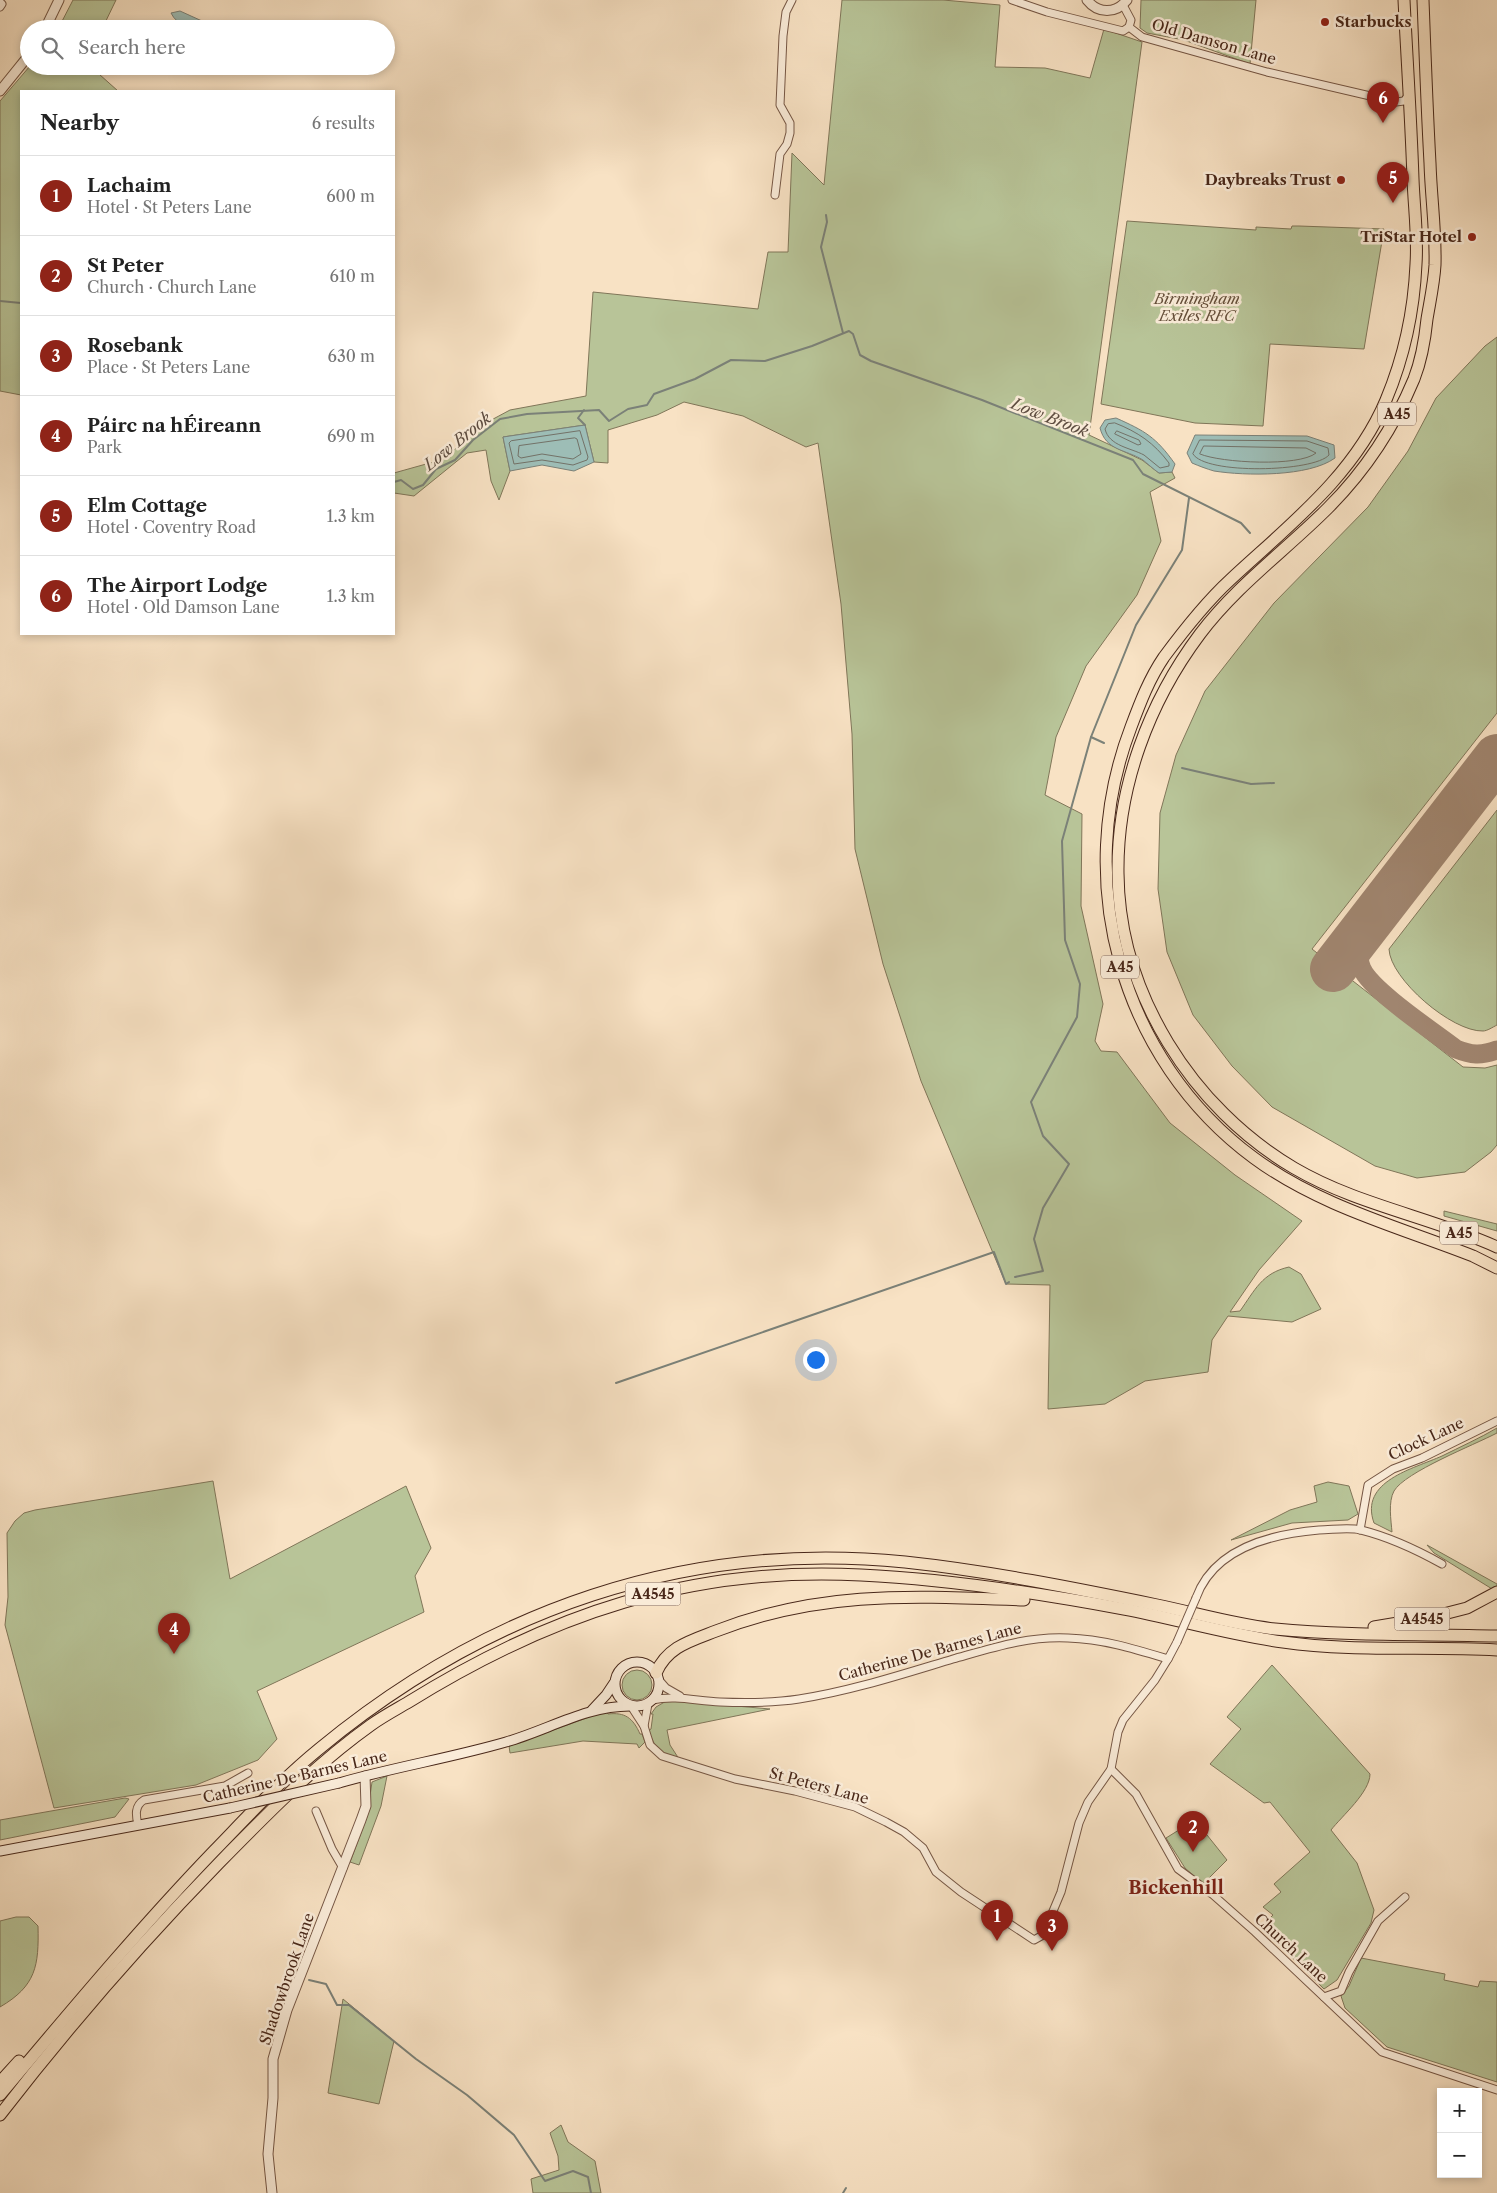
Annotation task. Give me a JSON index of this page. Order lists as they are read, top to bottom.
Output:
{
  "streets": {
    "highway": ["A45", "A4545"],
    "main road": ["Catherine De Barnes Lane", "Shadowbrook Lane"],
    "street": [
      "Old Damson Lane",
      "Clock Lane",
      "St Peters Lane",
      "Church Lane"
    ]
  },
  "crossings": [
    ["Old Damson Lane", "A45"],
    ["Catherine De Barnes Lane", "St Peters Lane"],
    ["Catherine De Barnes Lane", "Shadowbrook Lane"],
    ["St Peters Lane", "Church Lane"]
  ],
  "districts": ["Bickenhill"],
  "water": ["Low Brook"],
  "parks": ["Birmingham Exiles RFC"],
  "places": ["Starbucks", "Daybreaks Trust", "TriStar Hotel"],
  "page": {
    "search": "Search here",
    "pins": [
      "6",
      "5",
      "4",
      "2",
      "1",
      "3"
    ],
    "heading": ["Nearby", "6 results"],
    "list": [
      {
        "mark": "1",
        "name": "Lachaim",
        "note": "Hotel · St Peters Lane",
        "value": "600 m"
      },
      {
        "mark": "2",
        "name": "St Peter",
        "note": "Church · Church Lane",
        "value": "610 m"
      },
      {
        "mark": "3",
        "name": "Rosebank",
        "note": "Place · St Peters Lane",
        "value": "630 m"
      },
      {
        "mark": "4",
        "name": "Páirc na hÉireann",
        "note": "Park",
        "value": "690 m"
      },
      {
        "mark": "5",
        "name": "Elm Cottage",
        "note": "Hotel · Coventry Road",
        "value": "1.3 km"
      },
      {
        "mark": "6",
        "name": "The Airport Lodge",
        "note": "Hotel · Old Damson Lane",
        "value": "1.3 km"
      }
    ],
    "map_buttons": ["+", "−"]
  }
}
